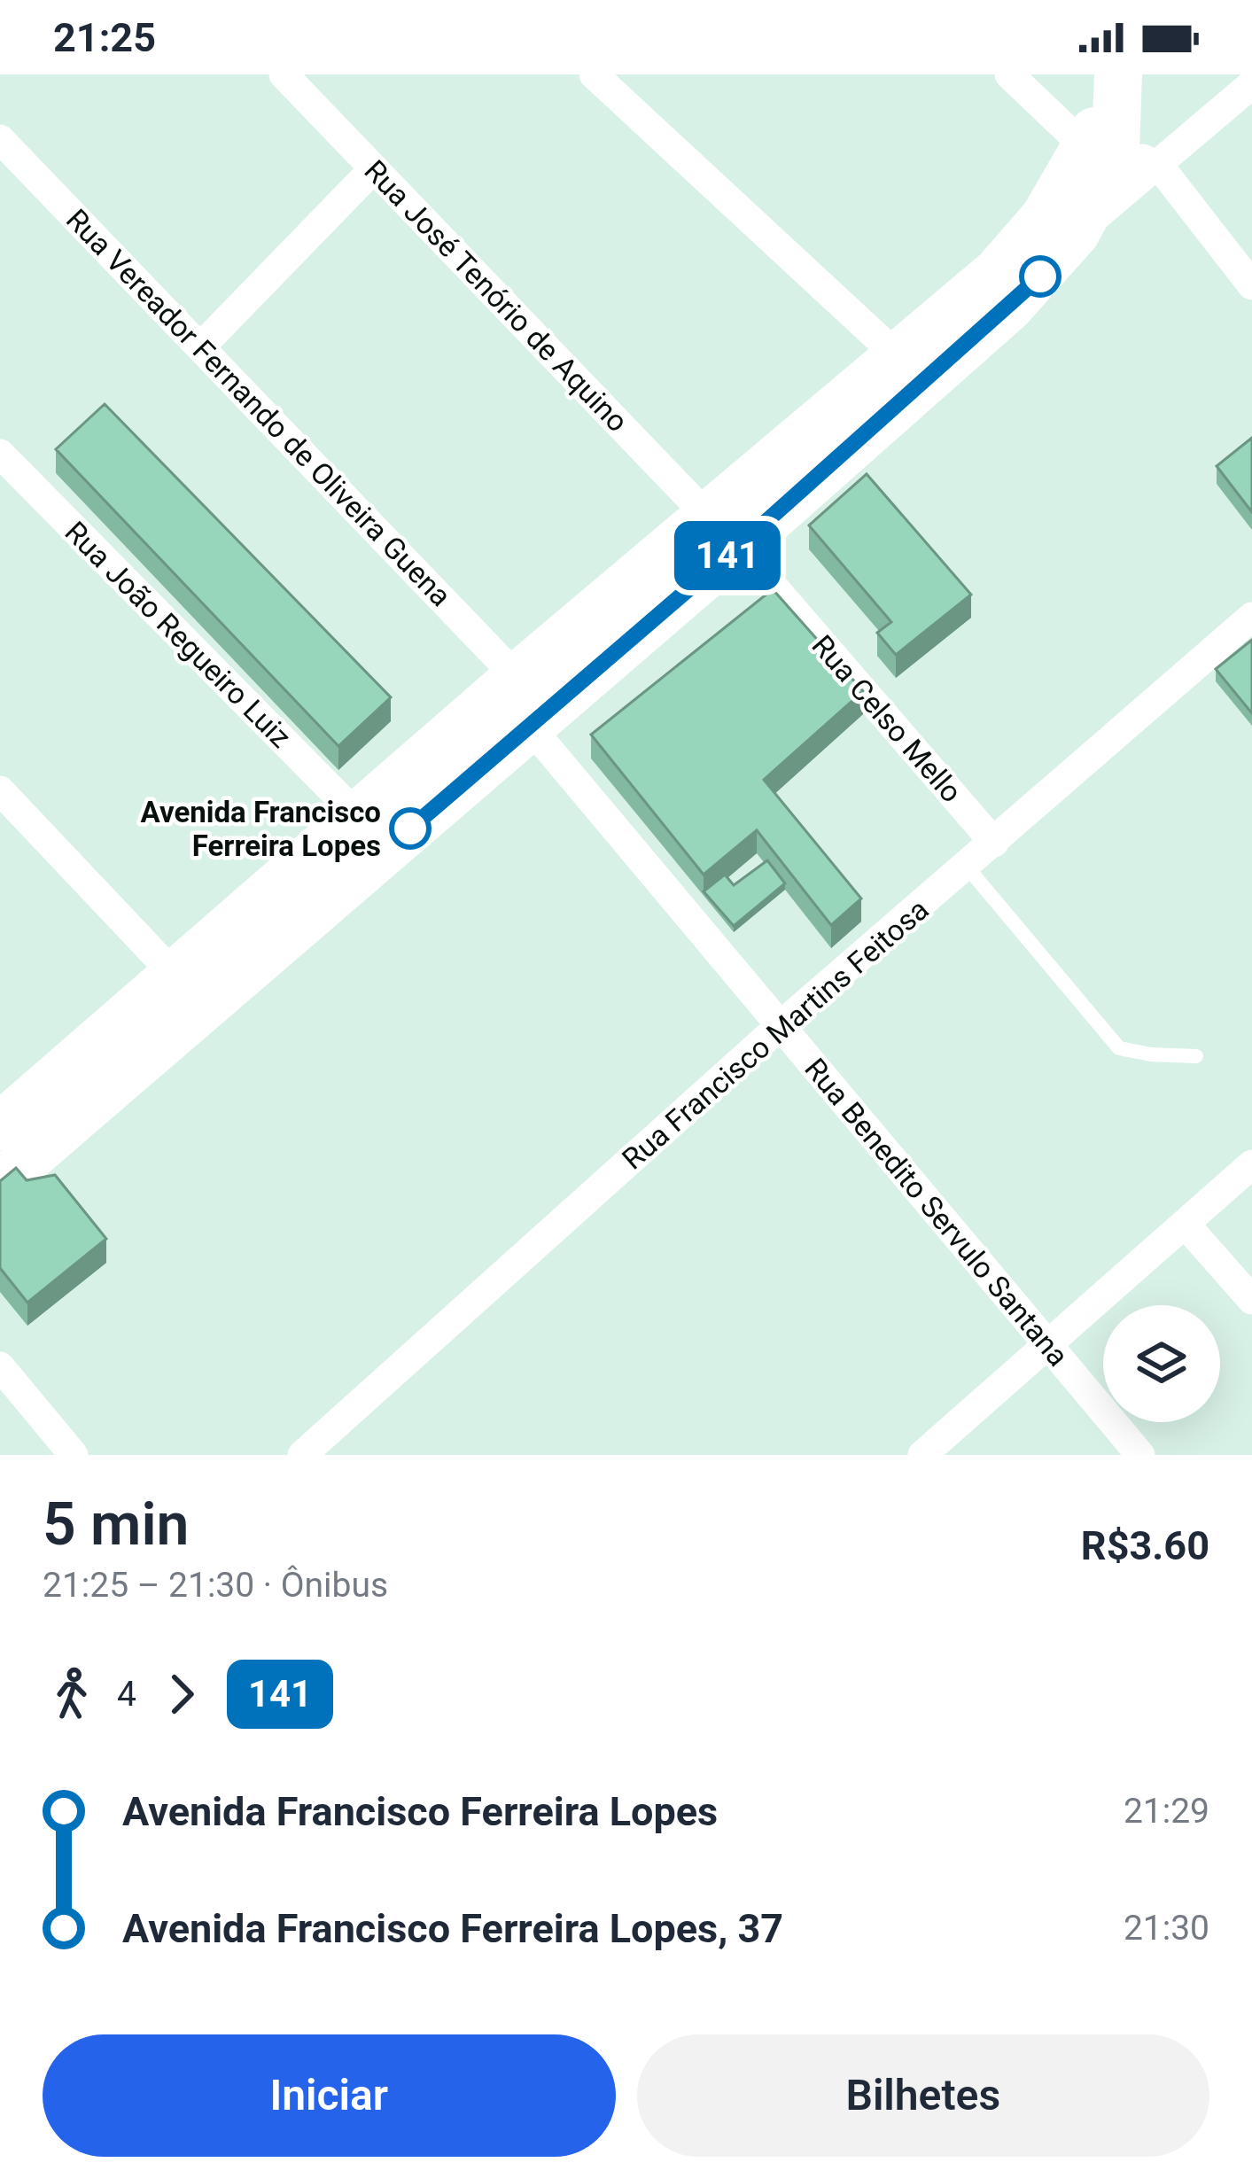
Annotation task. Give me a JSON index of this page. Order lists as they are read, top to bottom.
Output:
{
  "streets": {
    "street": [
      "Rua José Tenório de Aquino",
      "Rua Vereador Fernando de Oliveira Guena",
      "Rua João Regueiro Luiz",
      "Rua Celso Mello",
      "Rua Francisco Martins Feitosa",
      "Rua Benedito Servulo Santana"
    ]
  },
  "crossings": [
    ["Rua José Tenório de Aquino", "Rua Celso Mello"],
    ["Rua Celso Mello", "Rua Francisco Martins Feitosa"],
    ["Rua Francisco Martins Feitosa", "Rua Benedito Servulo Santana"]
  ],
  "places": ["Avenida Francisco Ferreira Lopes"],
  "lines": ["bus line 141"],
  "page": {
    "status": "21:25",
    "on_map": "141",
    "heading": ["5 min", "21:25 – 21:30 · Ônibus", "R$3.60"],
    "legs": ["4", "141"],
    "list": [
      {
        "name": "Avenida Francisco Ferreira Lopes",
        "value": "21:29"
      },
      {
        "name": "Avenida Francisco Ferreira Lopes, 37",
        "value": "21:30"
      }
    ],
    "buttons": ["Iniciar", "Bilhetes"]
  }
}
